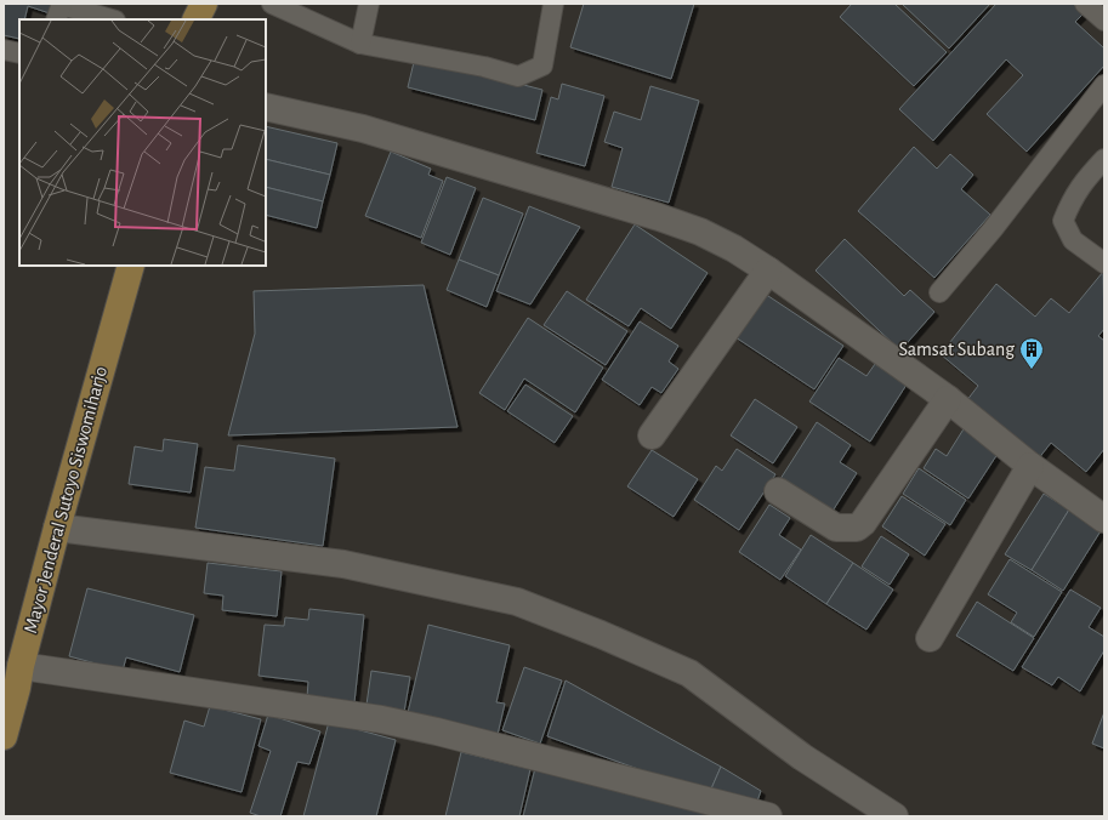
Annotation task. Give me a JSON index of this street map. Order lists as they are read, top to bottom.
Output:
{
  "streets": {
    "main road": ["Mayor Jenderal Sutoyo Siswomiharjo"]
  },
  "places": {
    "building": ["Samsat Subang"]
  }
}
